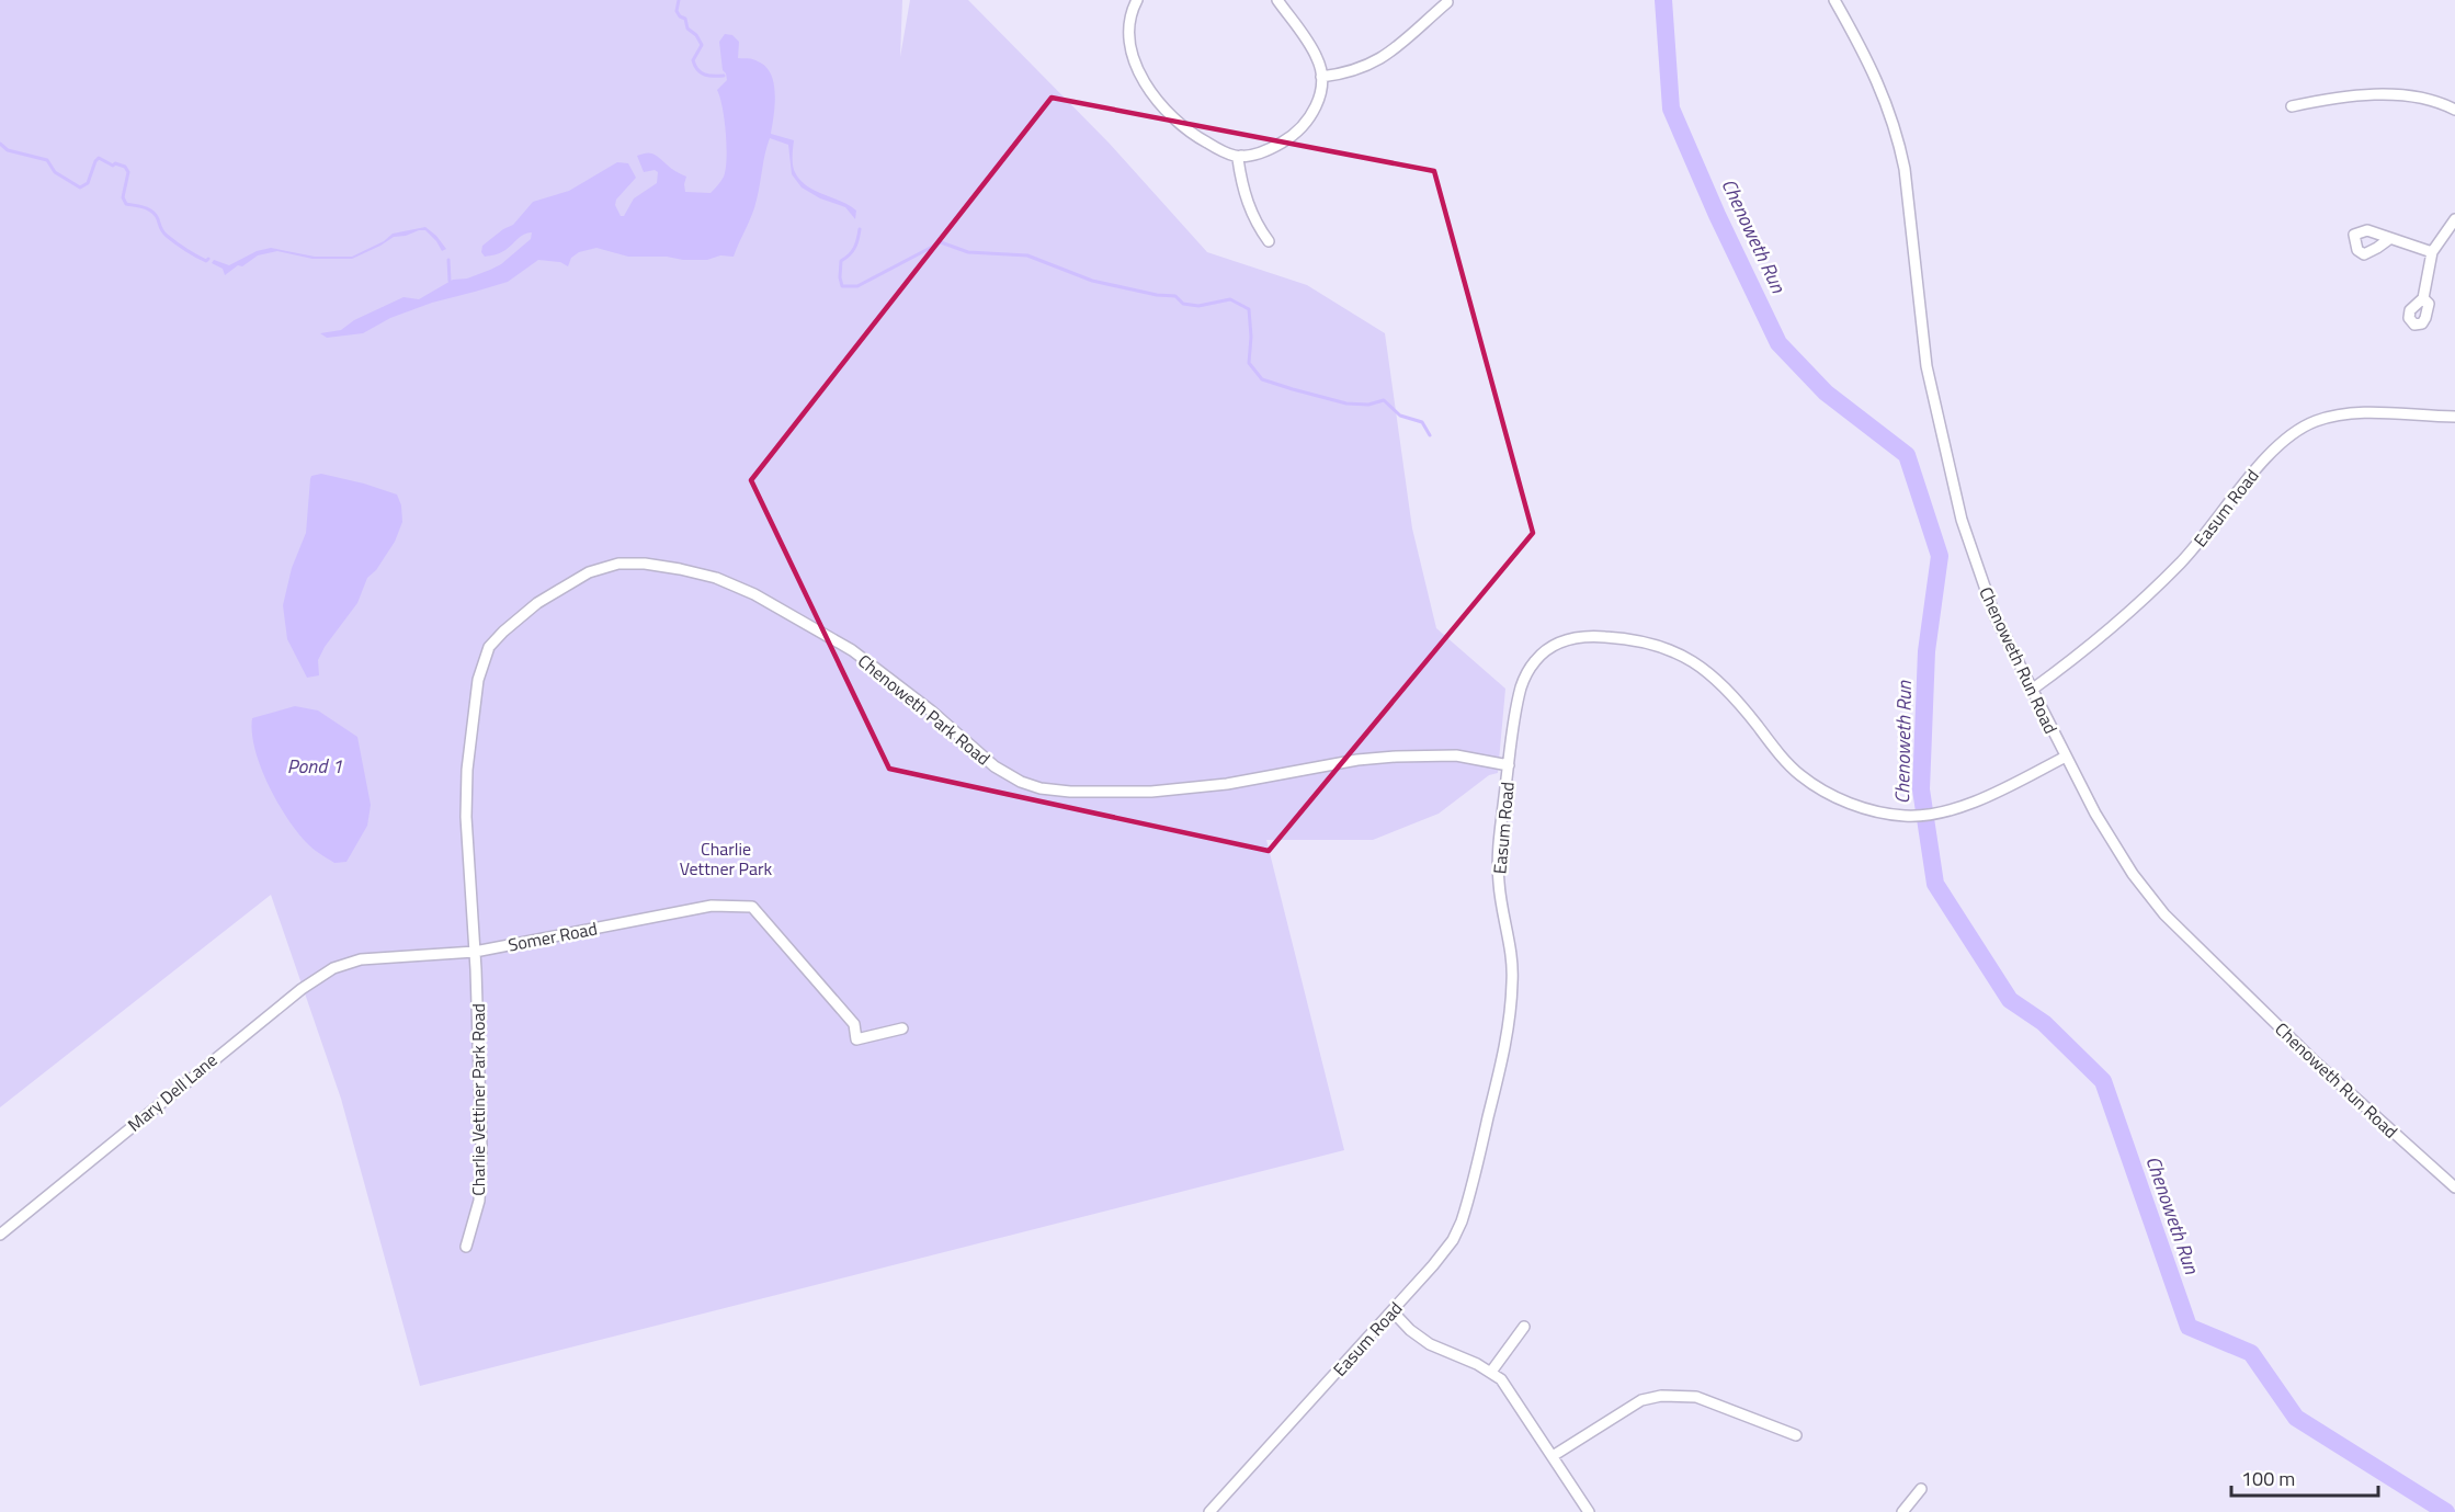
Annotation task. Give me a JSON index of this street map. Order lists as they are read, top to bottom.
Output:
{
  "streets": {
    "street": [
      "Easum Road",
      "Chenoweth Run Road",
      "Chenoweth Park Road",
      "Somer Road",
      "Mary Dell Lane",
      "Charlie Vettiner Park Road"
    ]
  },
  "crossings": [
    ["Easum Road", "Chenoweth Run Road"],
    ["Easum Road", "Chenoweth Park Road"],
    ["Chenoweth Park Road", "Somer Road"],
    ["Chenoweth Park Road", "Charlie Vettiner Park Road"],
    ["Somer Road", "Mary Dell Lane"],
    ["Somer Road", "Charlie Vettiner Park Road"]
  ],
  "water": ["Chenoweth Run", "Pond 1"],
  "parks": ["Charlie Vettner Park"],
  "scale_bar": "100 m"
}
